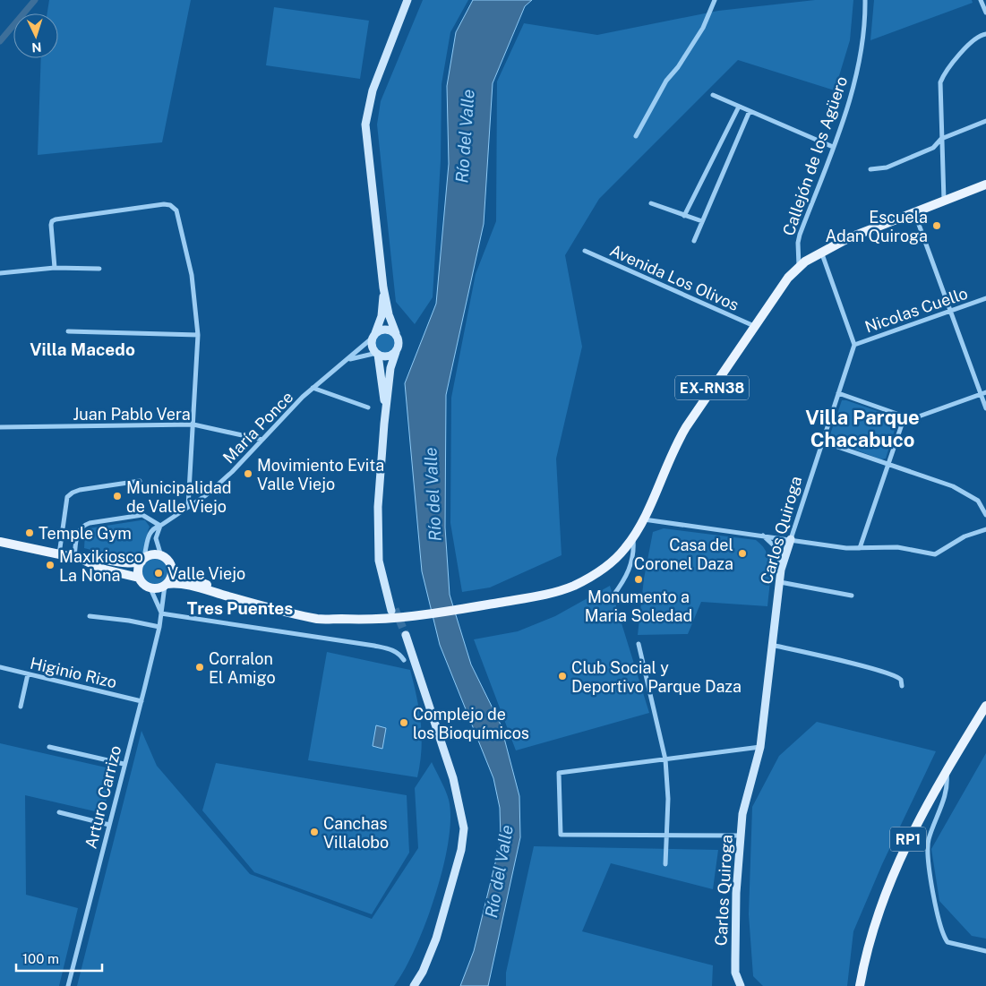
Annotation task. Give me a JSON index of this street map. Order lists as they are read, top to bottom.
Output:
{
  "streets": {
    "main road": ["EX-RN38", "Carlos Quiroga", "RP1"],
    "street": [
      "Callejón de los Agüero",
      "Avenida Los Olivos",
      "Nicolas Cuello",
      "Juan Pablo Vera",
      "María Ponce",
      "Higinio Rizo",
      "Arturo Carrizo"
    ]
  },
  "crossings": [
    ["Callejón de los Agüero", "EX-RN38"],
    ["Avenida Los Olivos", "EX-RN38"],
    ["Nicolas Cuello", "Carlos Quiroga"],
    ["EX-RN38", "María Ponce"],
    ["EX-RN38", "Arturo Carrizo"],
    ["Juan Pablo Vera", "María Ponce"],
    ["María Ponce", "Arturo Carrizo"],
    ["Higinio Rizo", "Arturo Carrizo"]
  ],
  "districts": ["Villa Macedo", "Villa Parque Chacabuco", "Tres Puentes"],
  "water": ["Río del Valle"],
  "places": [
    "Escuela Adan Quiroga",
    "Movimiento Evita Valle Viejo",
    "Municipalidad de Valle Viejo",
    "Temple Gym",
    "Casa del Coronel Daza",
    "Maxikiosco La Nona",
    "Valle Viejo",
    "Monumento a Maria Soledad",
    "Corralon El Amigo",
    "Club Social y Deportivo Parque Daza",
    "Complejo de los Bioquímicos",
    "Canchas Villalobo"
  ],
  "scale_bar": "100 m",
  "north": "bottom"
}
